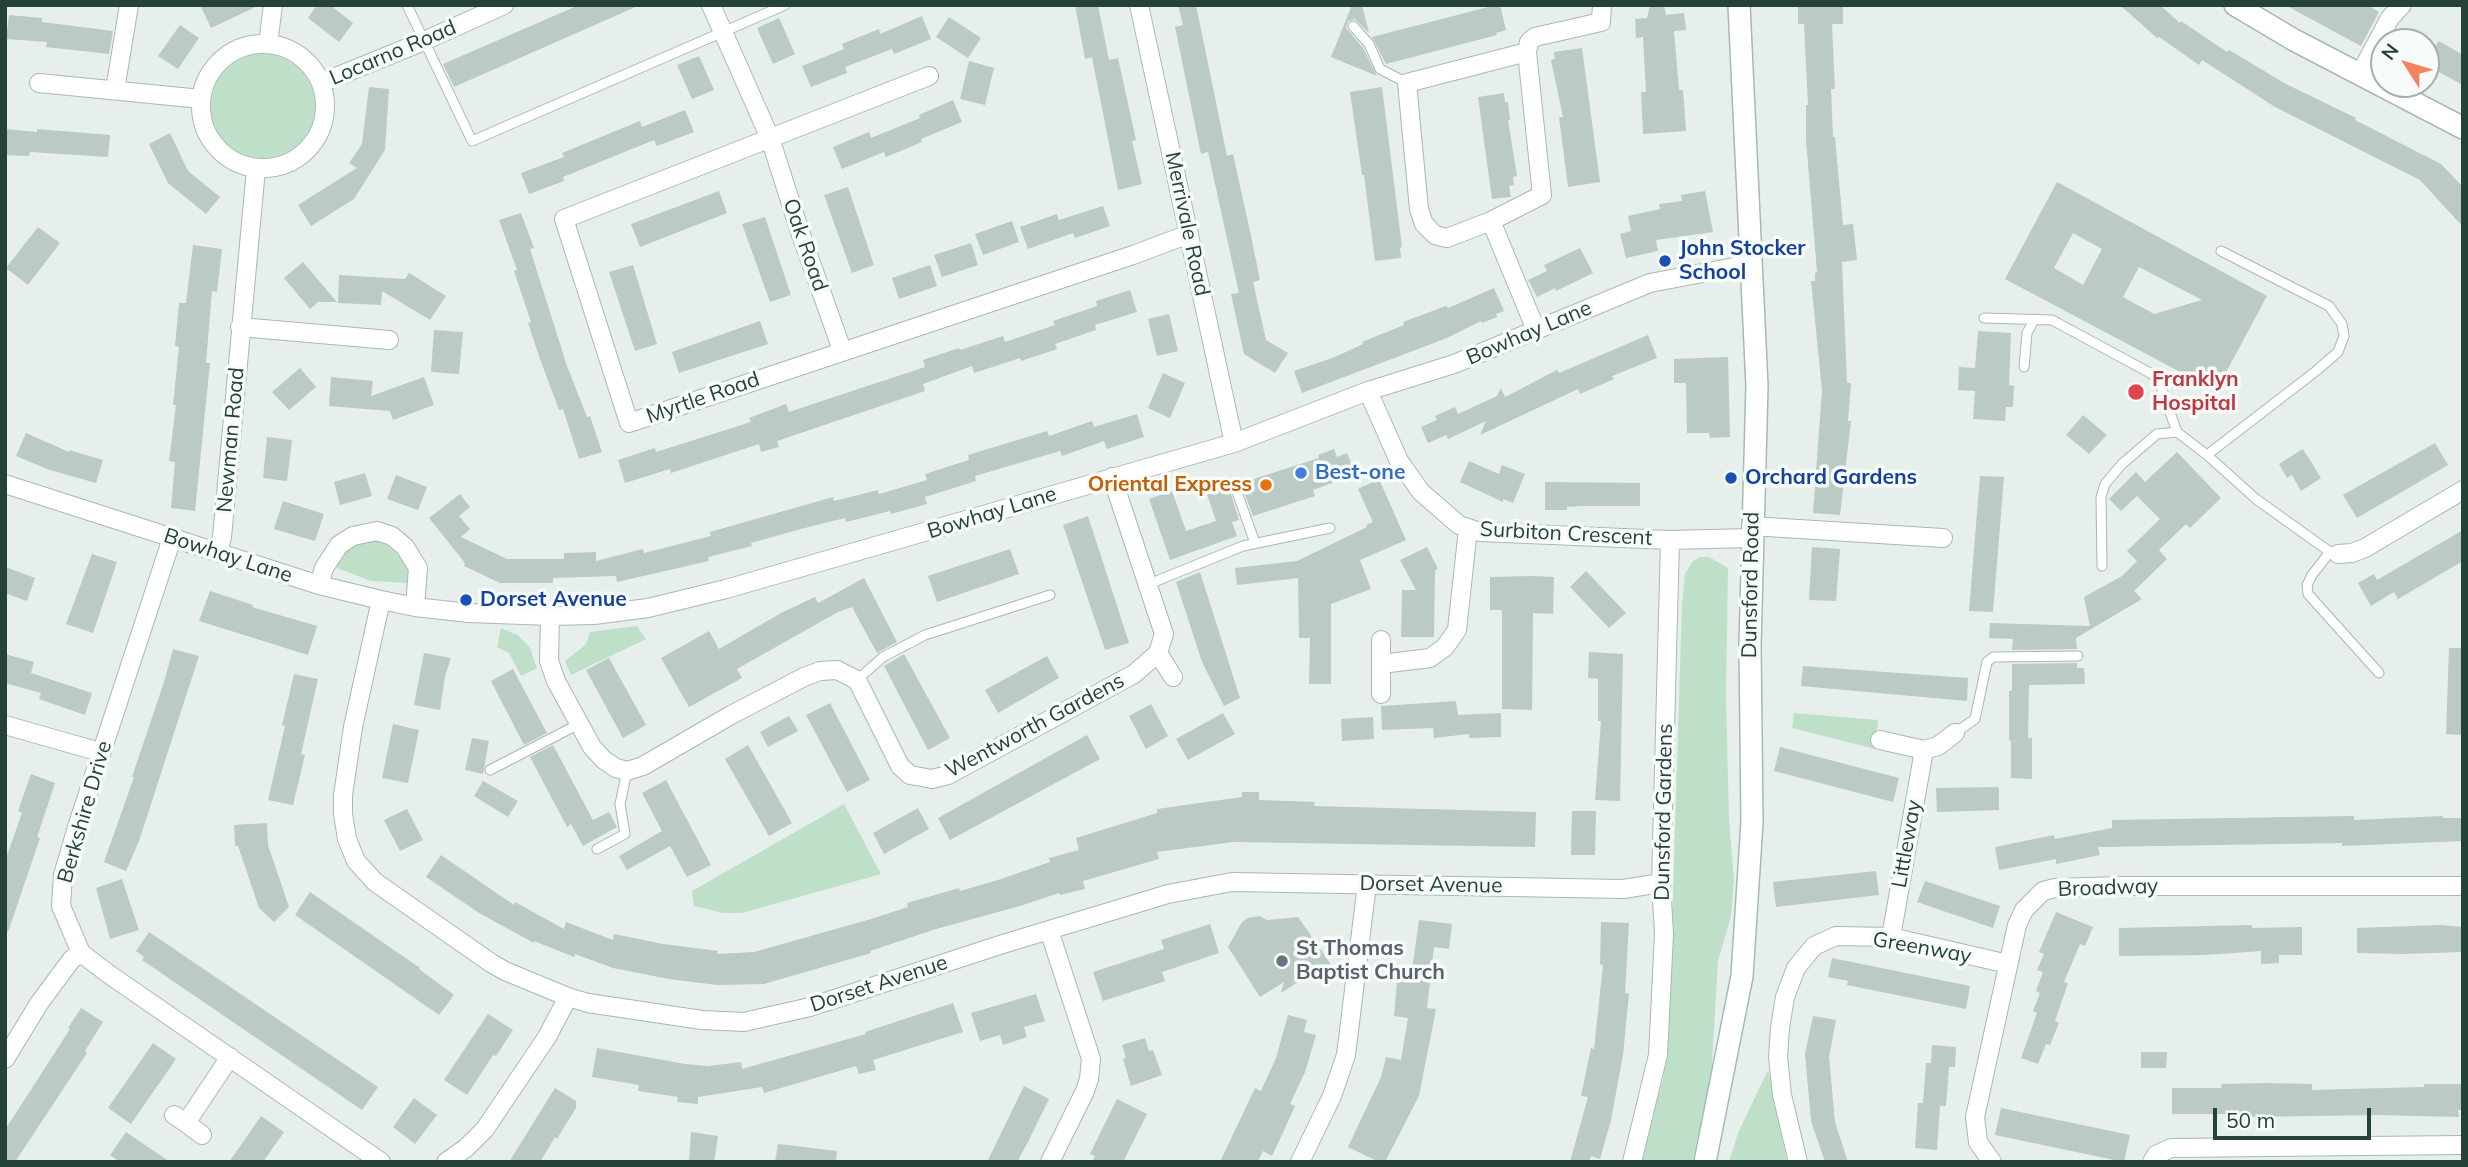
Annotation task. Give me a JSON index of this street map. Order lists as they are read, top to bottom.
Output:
{
  "streets": {
    "main road": ["Dunsford Road"],
    "street": [
      "Locarno Road",
      "Merrivale Road",
      "Oak Road",
      "Bowhay Lane",
      "Myrtle Road",
      "Newman Road",
      "Surbiton Crescent",
      "Wentworth Gardens",
      "Berkshire Drive",
      "Dunsford Gardens",
      "Littleway",
      "Dorset Avenue",
      "Broadway",
      "Greenway"
    ]
  },
  "crossings": [
    ["Locarno Road", "Newman Road"],
    ["Merrivale Road", "Bowhay Lane"],
    ["Merrivale Road", "Myrtle Road"],
    ["Oak Road", "Myrtle Road"],
    ["Bowhay Lane", "Newman Road"],
    ["Bowhay Lane", "Surbiton Crescent"],
    ["Bowhay Lane", "Dunsford Road"],
    ["Bowhay Lane", "Berkshire Drive"],
    ["Bowhay Lane", "Dorset Avenue"],
    ["Surbiton Crescent", "Dunsford Gardens"],
    ["Dunsford Gardens", "Dorset Avenue"],
    ["Littleway", "Greenway"],
    ["Broadway", "Greenway"]
  ],
  "places": [
    "John Stocker School",
    "Franklyn Hospital",
    "Best-one",
    "Orchard Gardens",
    "Oriental Express",
    "Dorset Avenue",
    "St Thomas Baptist Church"
  ],
  "scale_bar": "50 m",
  "north": "top left"
}
